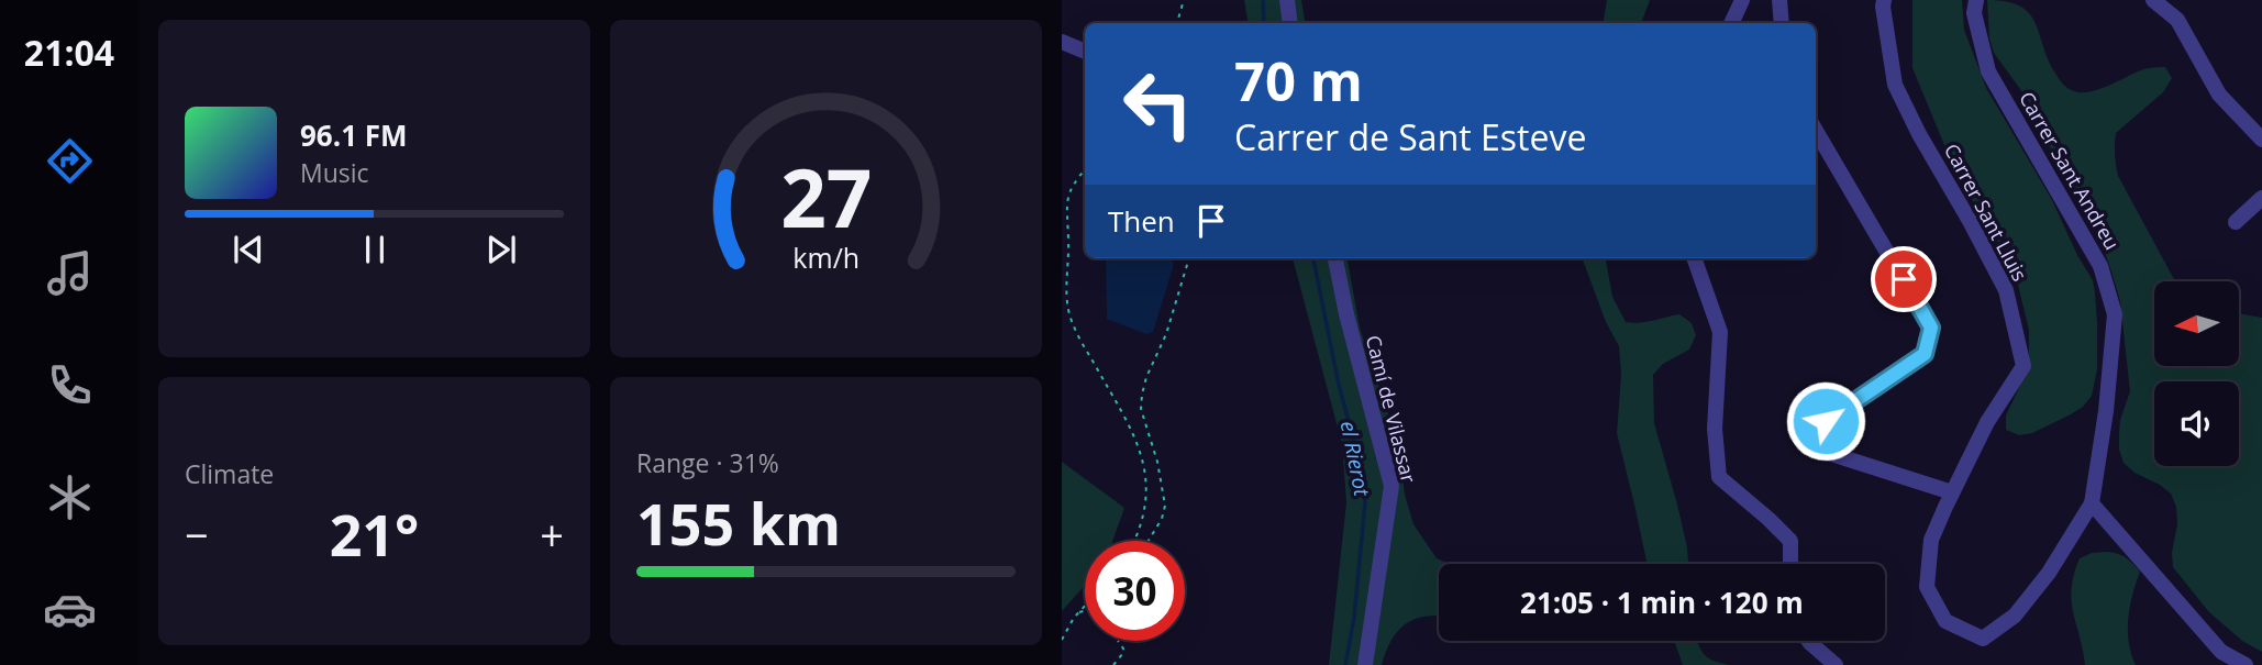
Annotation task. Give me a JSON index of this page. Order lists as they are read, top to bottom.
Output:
{
  "streets": {
    "street": ["Carrer Sant Andreu", "Carrer Sant Lluis", "Camí de Vilassar"]
  },
  "crossings": [
    ["Carrer Sant Andreu", "Carrer Sant Lluis"]
  ],
  "water": ["el Rierot"],
  "north": "left",
  "page": {
    "tabs": "21:04",
    "turn": ["70 m", "Carrer de Sant Esteve"],
    "song": ["96.1 FM", "Music"],
    "then": "Then",
    "tile": [
      "Climate",
      ["Range · 31%", "155 km"]
    ],
    "heat": ["−", "21°", "+"],
    "limit": "30",
    "trip": "21:05 · 1 min · 120 m",
    "gauge": ["27", "km/h"]
  }
}
